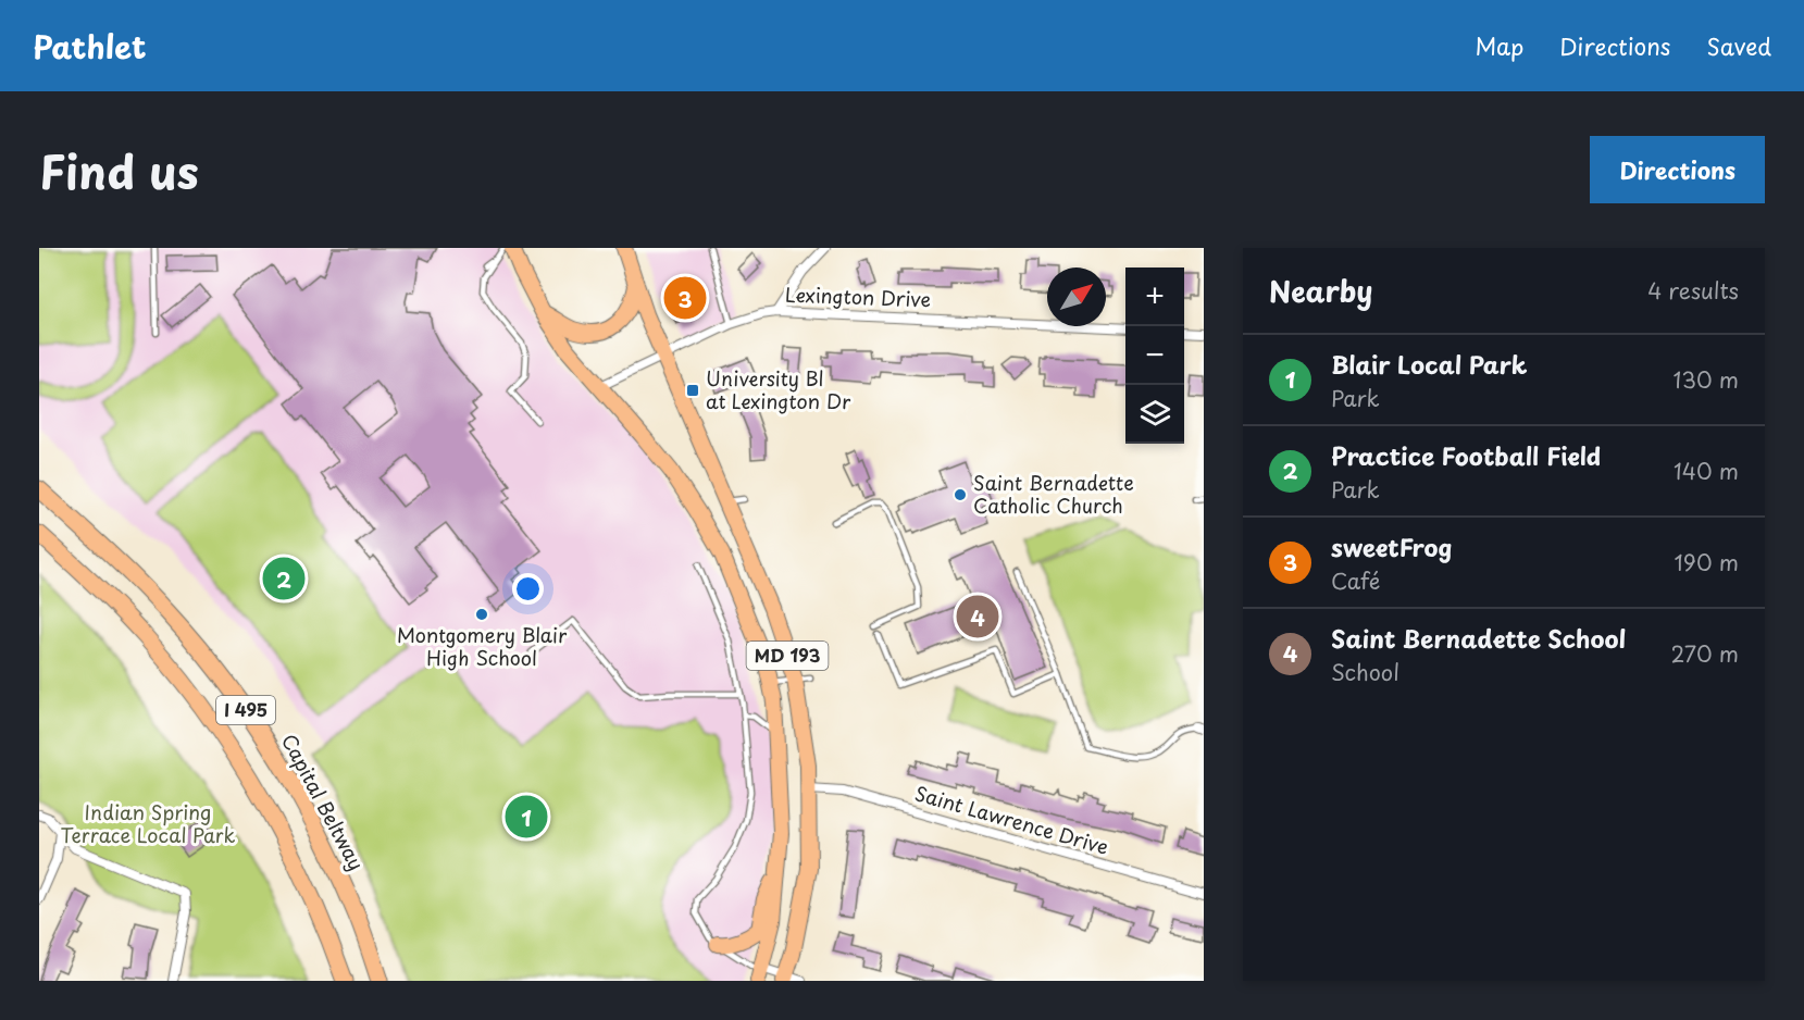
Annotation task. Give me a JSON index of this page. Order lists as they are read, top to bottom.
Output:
{
  "streets": {
    "highway": ["I 495", "Capital Beltway"],
    "main road": ["MD 193"],
    "street": ["Lexington Drive", "Saint Lawrence Drive"]
  },
  "crossings": [
    ["Lexington Drive", "MD 193"],
    ["MD 193", "Saint Lawrence Drive"]
  ],
  "parks": ["Indian Spring Terrace Local Park"],
  "places": {
    "transit": ["University Bl at Lexington Dr"],
    "other": ["Saint Bernadette Catholic Church", "Montgomery Blair High School"]
  },
  "north": "top right",
  "page": {
    "header": "Pathlet",
    "nav": ["Map", "Directions", "Saved"],
    "title": "Find us",
    "buttons": "Directions",
    "heading": ["Nearby", "4 results"],
    "map_buttons": ["+", "−"],
    "pins": [
      "3",
      "2",
      "4",
      "1"
    ],
    "list": [
      {
        "mark": "1",
        "name": "Blair Local Park",
        "note": "Park",
        "value": "130 m"
      },
      {
        "mark": "2",
        "name": "Practice Football Field",
        "note": "Park",
        "value": "140 m"
      },
      {
        "mark": "3",
        "name": "sweetFrog",
        "note": "Café",
        "value": "190 m"
      },
      {
        "mark": "4",
        "name": "Saint Bernadette School",
        "note": "School",
        "value": "270 m"
      }
    ]
  }
}
